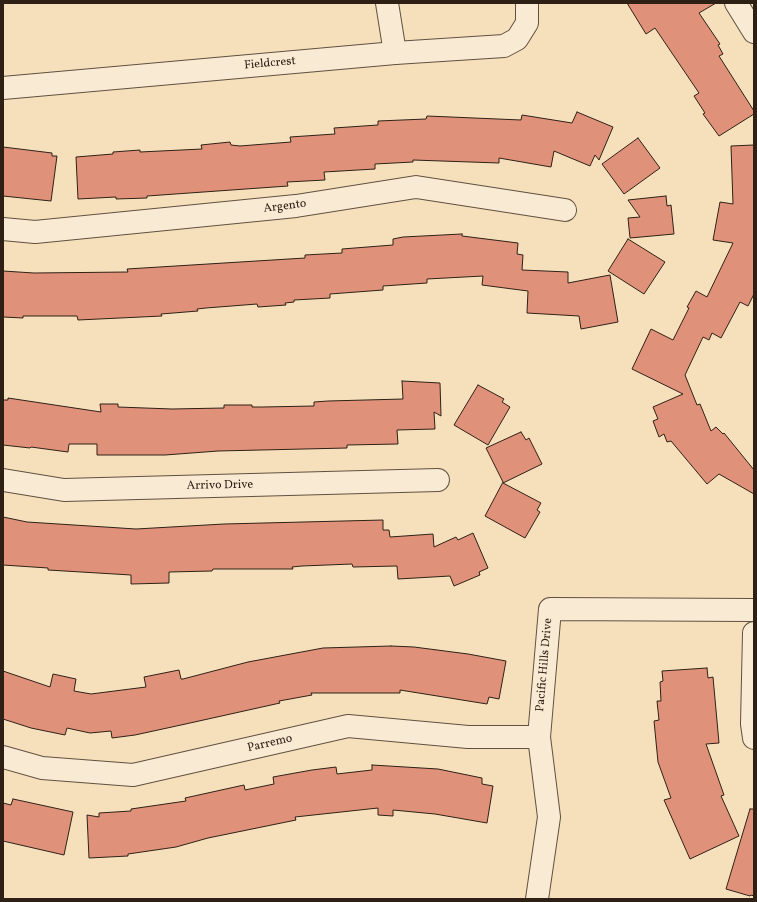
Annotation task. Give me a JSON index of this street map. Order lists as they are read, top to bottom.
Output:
{
  "streets": {
    "street": [
      "Fieldcrest",
      "Argento",
      "Arrivo Drive",
      "Pacific Hills Drive",
      "Parremo"
    ]
  },
  "crossings": [
    ["Pacific Hills Drive", "Parremo"]
  ]
}
